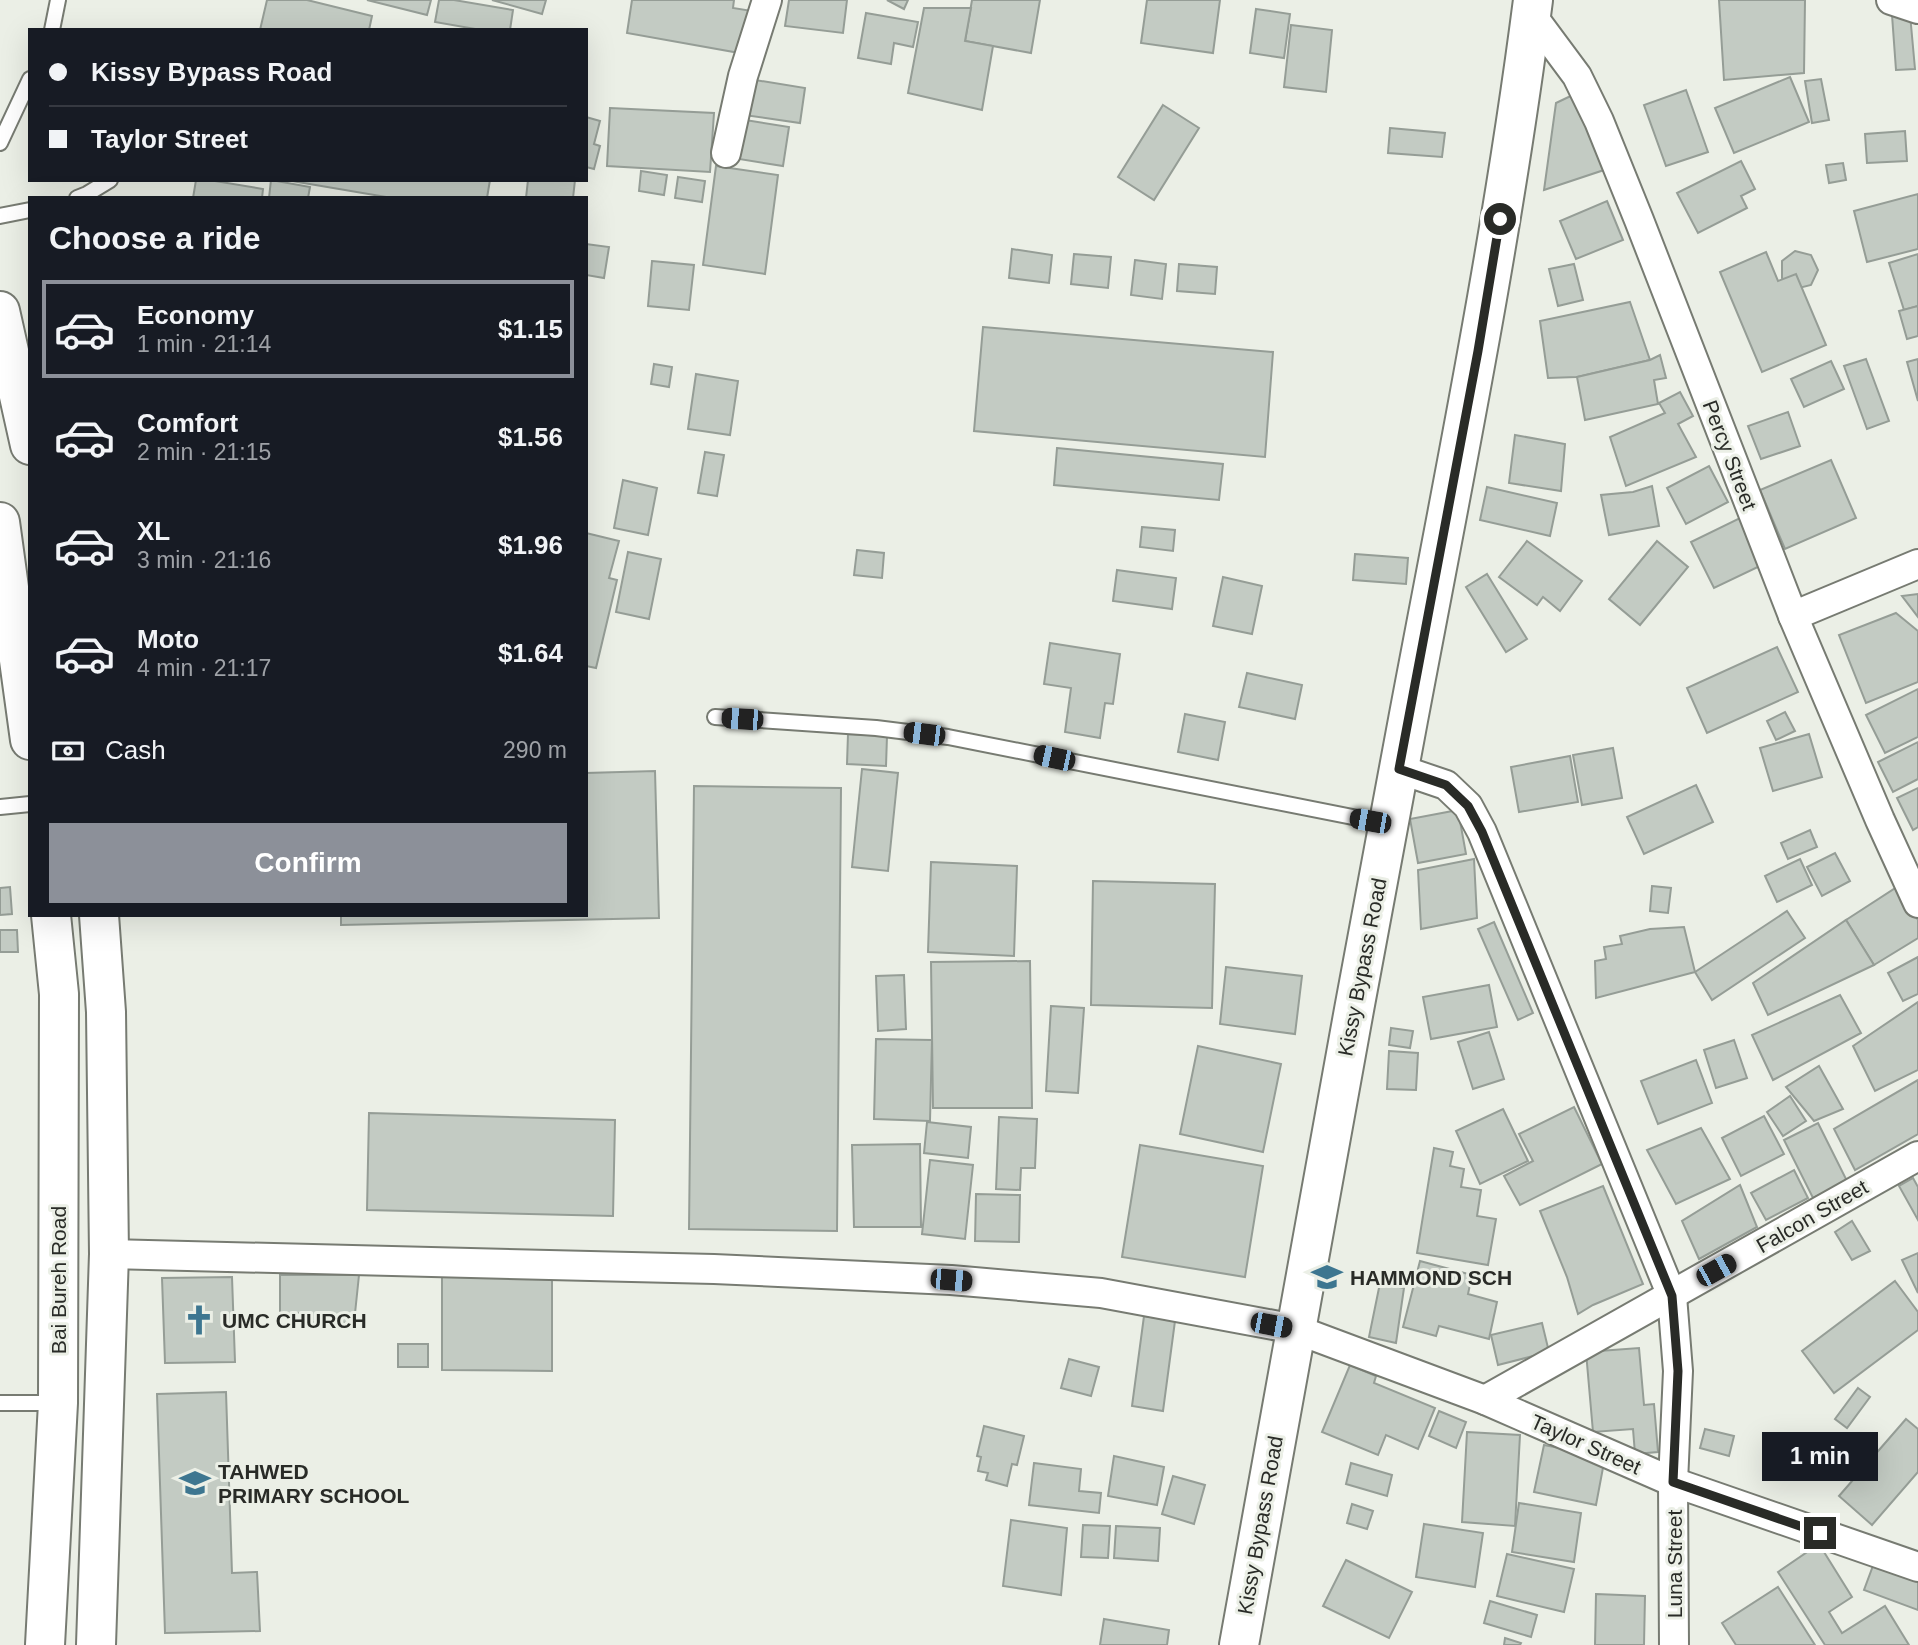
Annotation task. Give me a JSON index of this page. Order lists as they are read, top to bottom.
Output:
{
  "streets": {
    "main road": ["Kissy Bypass Road", "Bai Bureh Road"],
    "street": [
      "Percy Street",
      "Falcon Street",
      "Taylor Street",
      "Luna Street"
    ]
  },
  "crossings": [
    ["Percy Street", "Kissy Bypass Road"],
    ["Kissy Bypass Road", "Taylor Street"],
    ["Kissy Bypass Road", "Luna Street"],
    ["Falcon Street", "Taylor Street"],
    ["Falcon Street", "Luna Street"],
    ["Taylor Street", "Luna Street"]
  ],
  "places": {
    "school or university": ["HAMMOND SCH", "TAHWED PRIMARY SCHOOL"],
    "church": ["UMC CHURCH"]
  },
  "page": {
    "banner": ["Kissy Bypass Road", "Taylor Street"],
    "heading": "Choose a ride",
    "list": [
      {
        "name": "Economy",
        "note": "1 min · 21:14",
        "value": "$1.15"
      },
      {
        "name": "Comfort",
        "note": "2 min · 21:15",
        "value": "$1.56"
      },
      {
        "name": "XL",
        "note": "3 min · 21:16",
        "value": "$1.96"
      },
      {
        "name": "Moto",
        "note": "4 min · 21:17",
        "value": "$1.64"
      }
    ],
    "pay": ["Cash", "290 m"],
    "buttons": "Confirm",
    "bubble": "1 min"
  }
}
